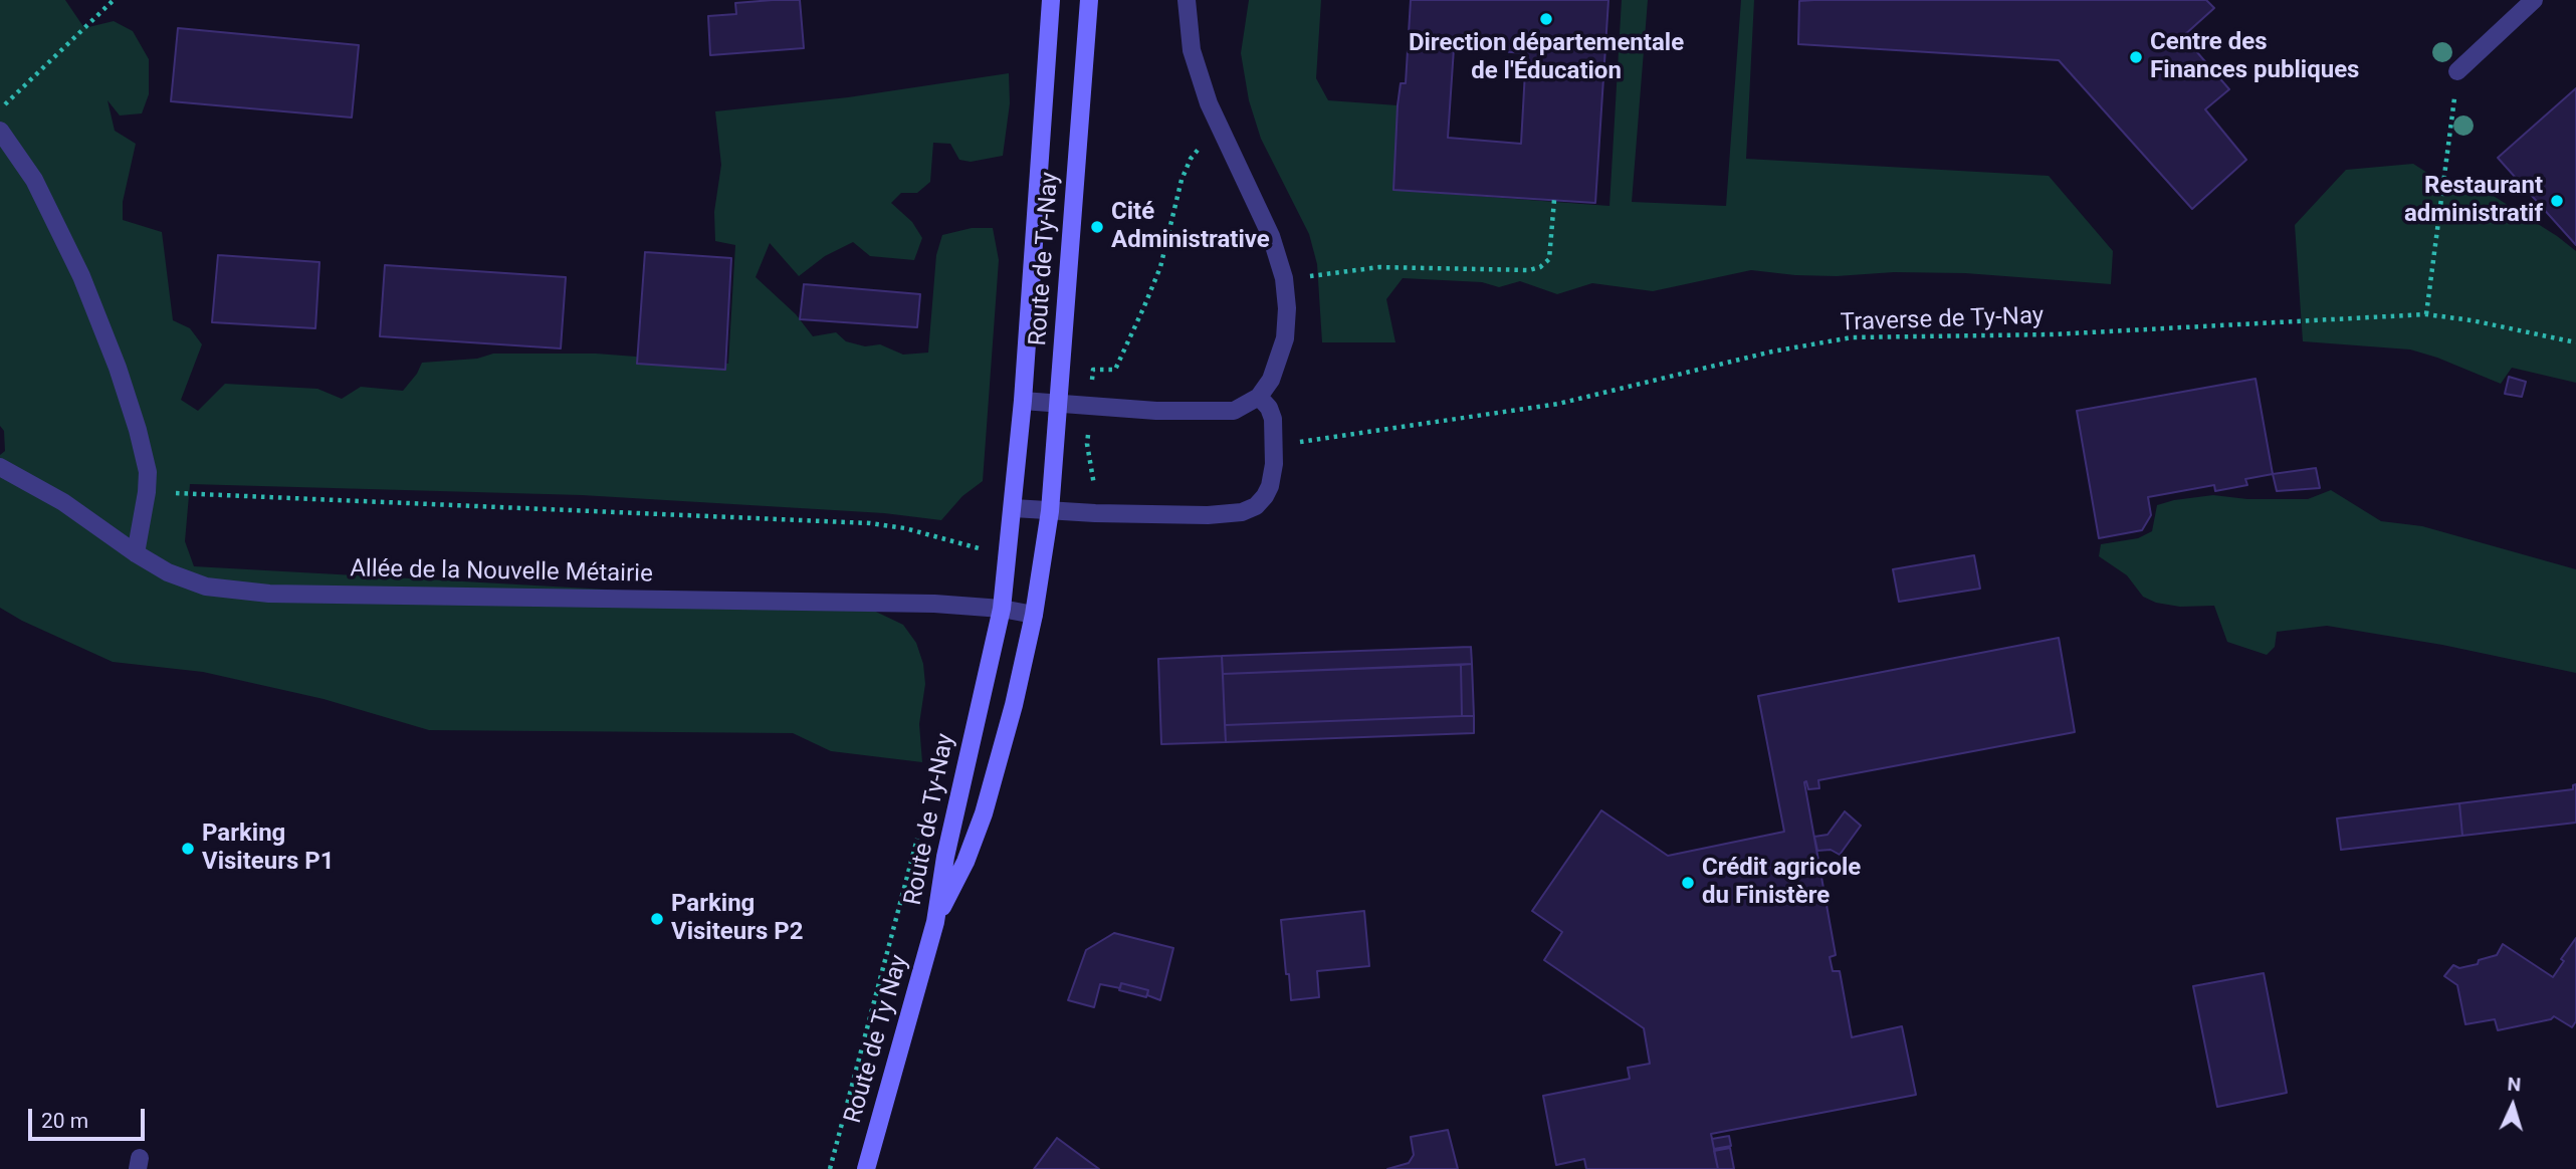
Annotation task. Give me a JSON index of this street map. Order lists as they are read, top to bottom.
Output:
{
  "streets": {
    "main road": ["Route de Ty-Nay", "Route de Ty Nay"],
    "street": ["Allée de la Nouvelle Métairie"],
    "path": ["Traverse de Ty-Nay"]
  },
  "crossings": [
    ["Route de Ty-Nay", "Allée de la Nouvelle Métairie"],
    ["Route de Ty-Nay", "Route de Ty Nay"]
  ],
  "places": [
    "Direction départementale de l'Éducation",
    "Centre des Finances publiques",
    "Restaurant administratif",
    "Cité Administrative",
    "Parking Visiteurs P1",
    "Crédit agricole du Finistère",
    "Parking Visiteurs P2"
  ],
  "scale_bar": "20 m",
  "north": "top"
}
